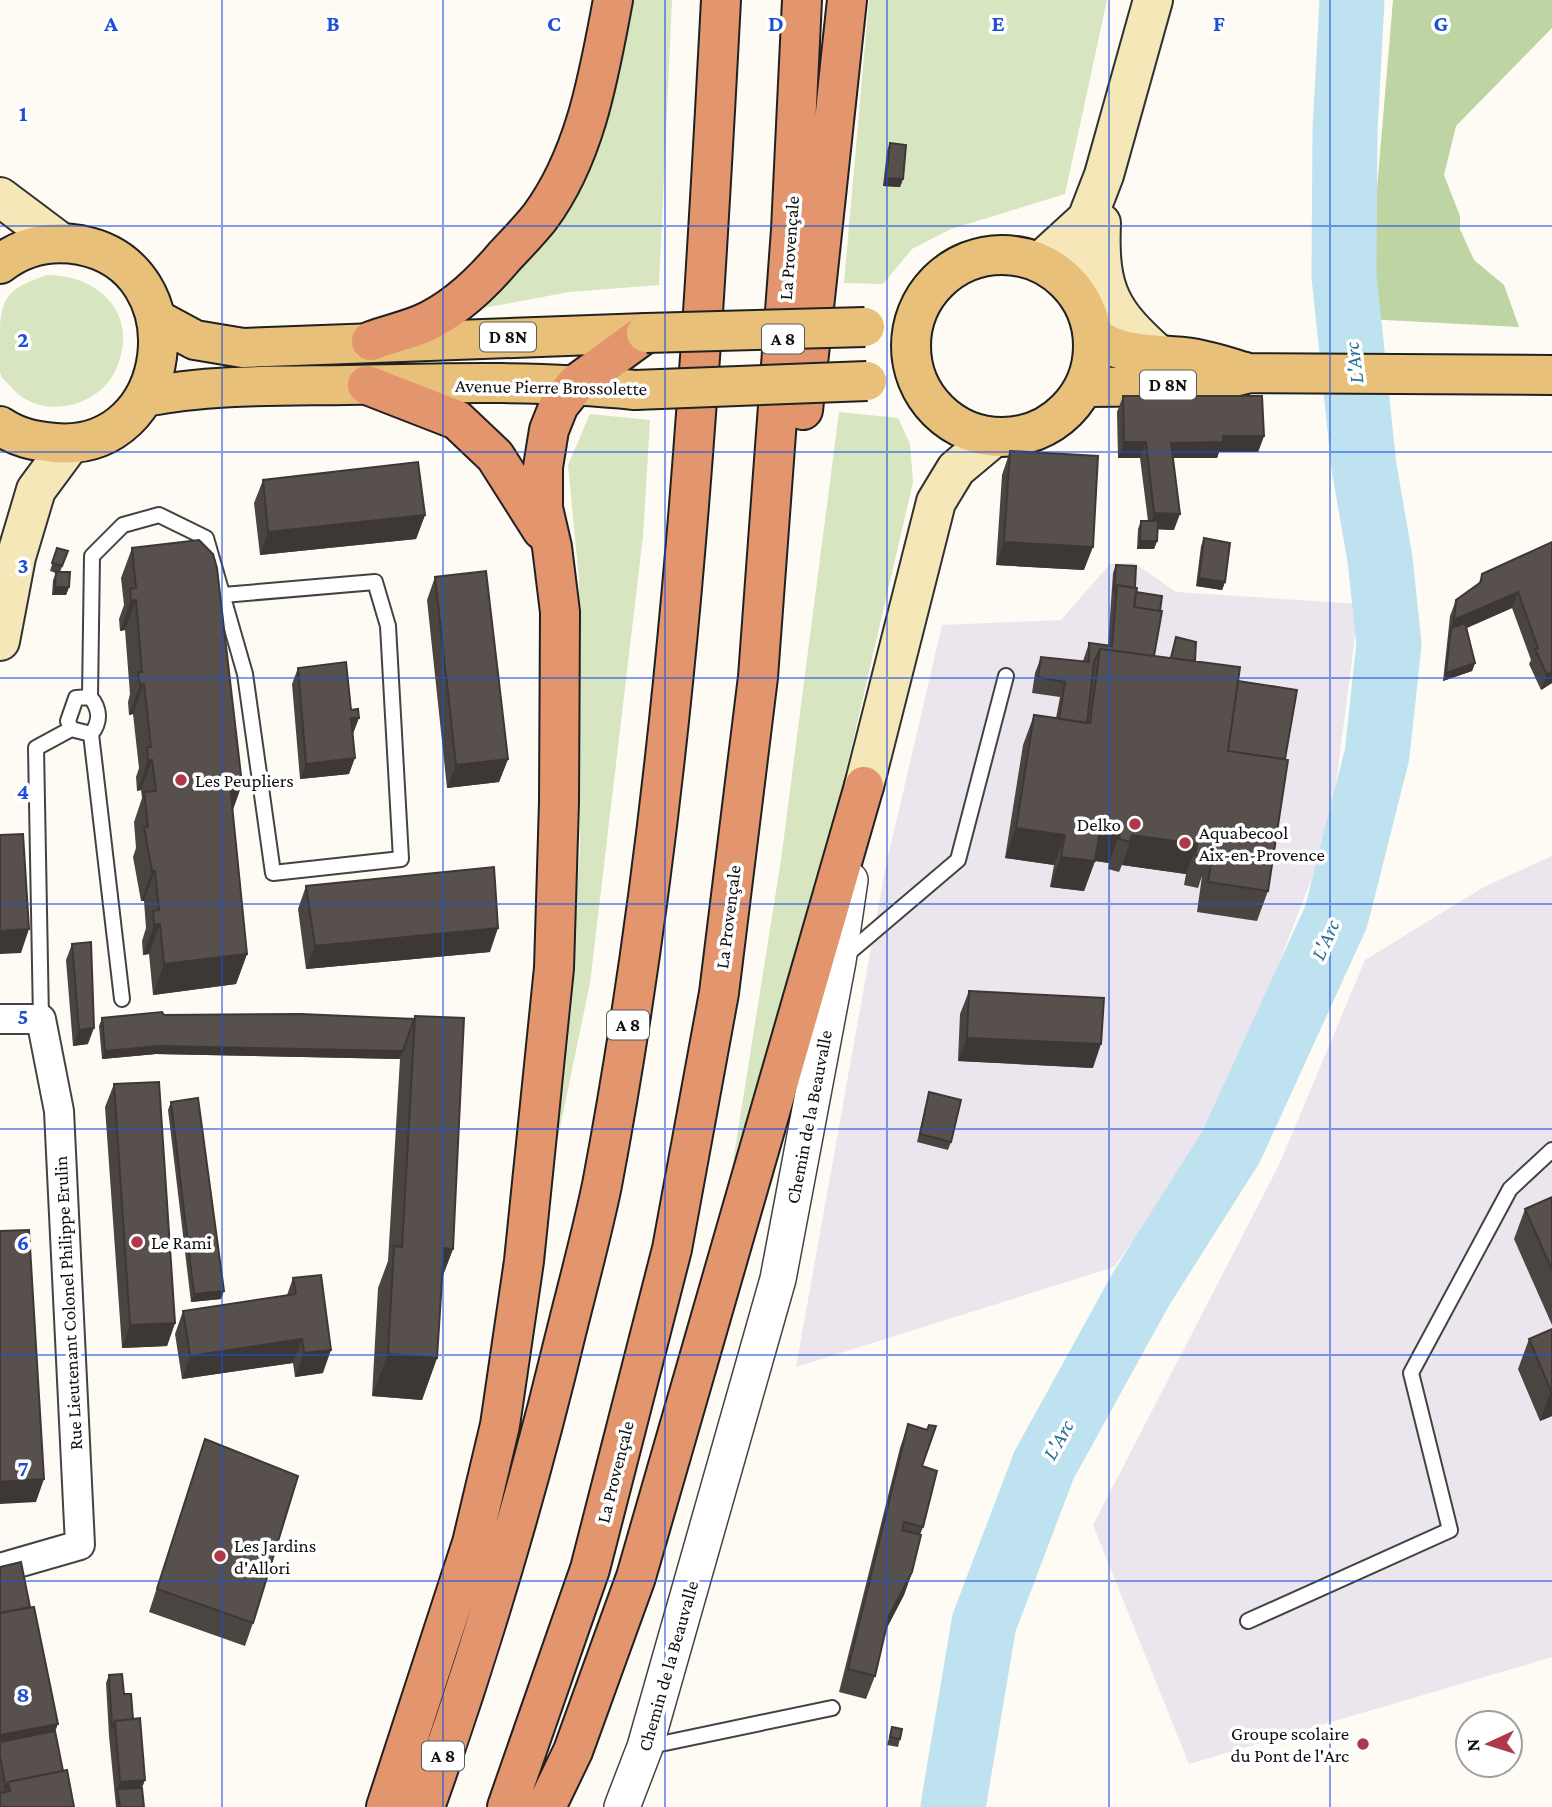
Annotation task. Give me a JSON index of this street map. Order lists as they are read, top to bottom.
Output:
{
  "streets": {
    "highway": ["La Provençale", "A 8"],
    "main road": ["D 8N", "Avenue Pierre Brossolette", "Chemin de la Beauvalle"],
    "street": ["Rue Lieutenant Colonel Philippe Erulin"]
  },
  "crossings": [
    ["D 8N", "Avenue Pierre Brossolette"],
    ["D 8N", "Chemin de la Beauvalle"],
    ["Avenue Pierre Brossolette", "Chemin de la Beauvalle"]
  ],
  "water": ["L'Arc"],
  "places": [
    "Les Peupliers",
    "Delko",
    "Aquabecool Aix-en-Provence",
    "Le Rami",
    "Les Jardins d'Allori",
    "Groupe scolaire du Pont de l'Arc"
  ],
  "north": "left",
  "grid": {
    "columns": [
      "A",
      "B",
      "C",
      "D",
      "E",
      "F",
      "G"
    ],
    "rows": [
      "1",
      "2",
      "3",
      "4",
      "5",
      "6",
      "7",
      "8"
    ]
  }
}
